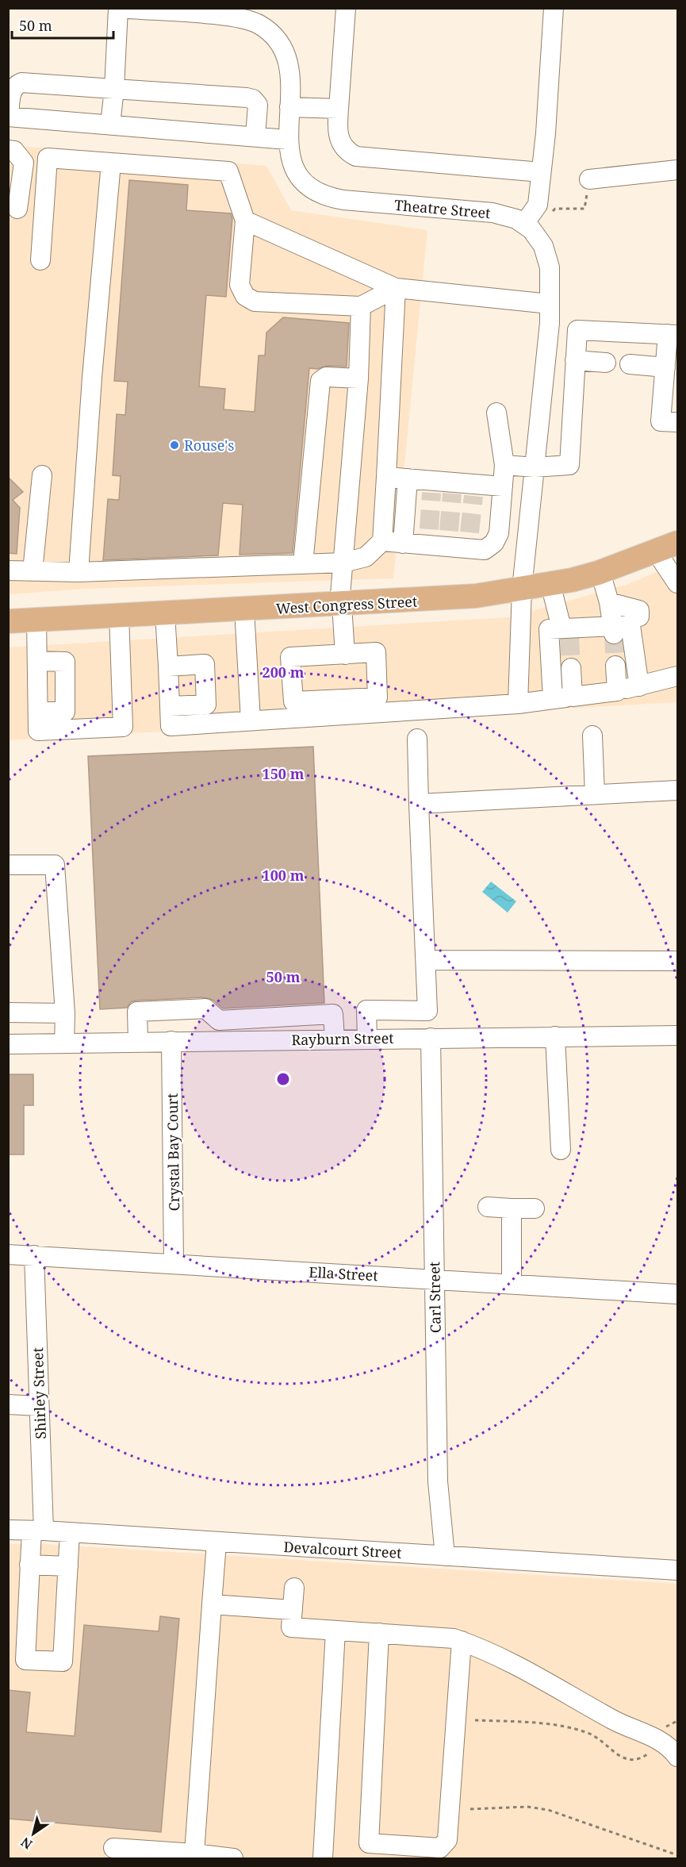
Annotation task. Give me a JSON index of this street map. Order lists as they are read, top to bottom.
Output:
{
  "streets": {
    "main road": ["West Congress Street"],
    "street": [
      "Theatre Street",
      "Rayburn Street",
      "Crystal Bay Court",
      "Ella Street",
      "Carl Street",
      "Shirley Street",
      "Devalcourt Street"
    ]
  },
  "crossings": [
    ["Rayburn Street", "Crystal Bay Court"],
    ["Rayburn Street", "Carl Street"],
    ["Crystal Bay Court", "Ella Street"],
    ["Ella Street", "Carl Street"],
    ["Ella Street", "Shirley Street"],
    ["Carl Street", "Devalcourt Street"],
    ["Shirley Street", "Devalcourt Street"]
  ],
  "places": ["Rouse's"],
  "scale_bar": "50 m",
  "north": "bottom left",
  "rings": [
    "200 m",
    "150 m",
    "100 m",
    "50 m"
  ]
}
